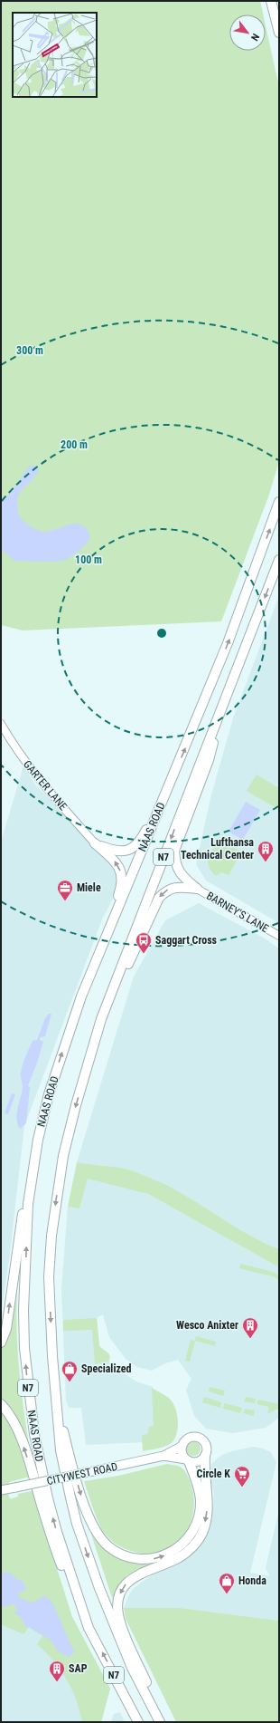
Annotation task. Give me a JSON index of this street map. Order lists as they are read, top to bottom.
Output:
{
  "streets": {
    "highway": ["NAAS ROAD", "N7"],
    "main road": ["CITYWEST ROAD"],
    "street": ["GARTER LANE", "BARNEY'S LANE"]
  },
  "crossings": [
    ["GARTER LANE", "N7"],
    ["NAAS ROAD", "N7"],
    ["N7", "BARNEY'S LANE"],
    ["N7", "CITYWEST ROAD"]
  ],
  "places": {
    "building": ["Lufthansa Technical Center", "Wesco Anixter", "SAP"],
    "office": ["Miele"],
    "bus stop": ["Saggart Cross"],
    "shop": ["Specialized", "Honda"],
    "supermarket": ["Circle K"]
  },
  "north": "bottom right",
  "rings": ["300 m", "200 m", "100 m"]
}
